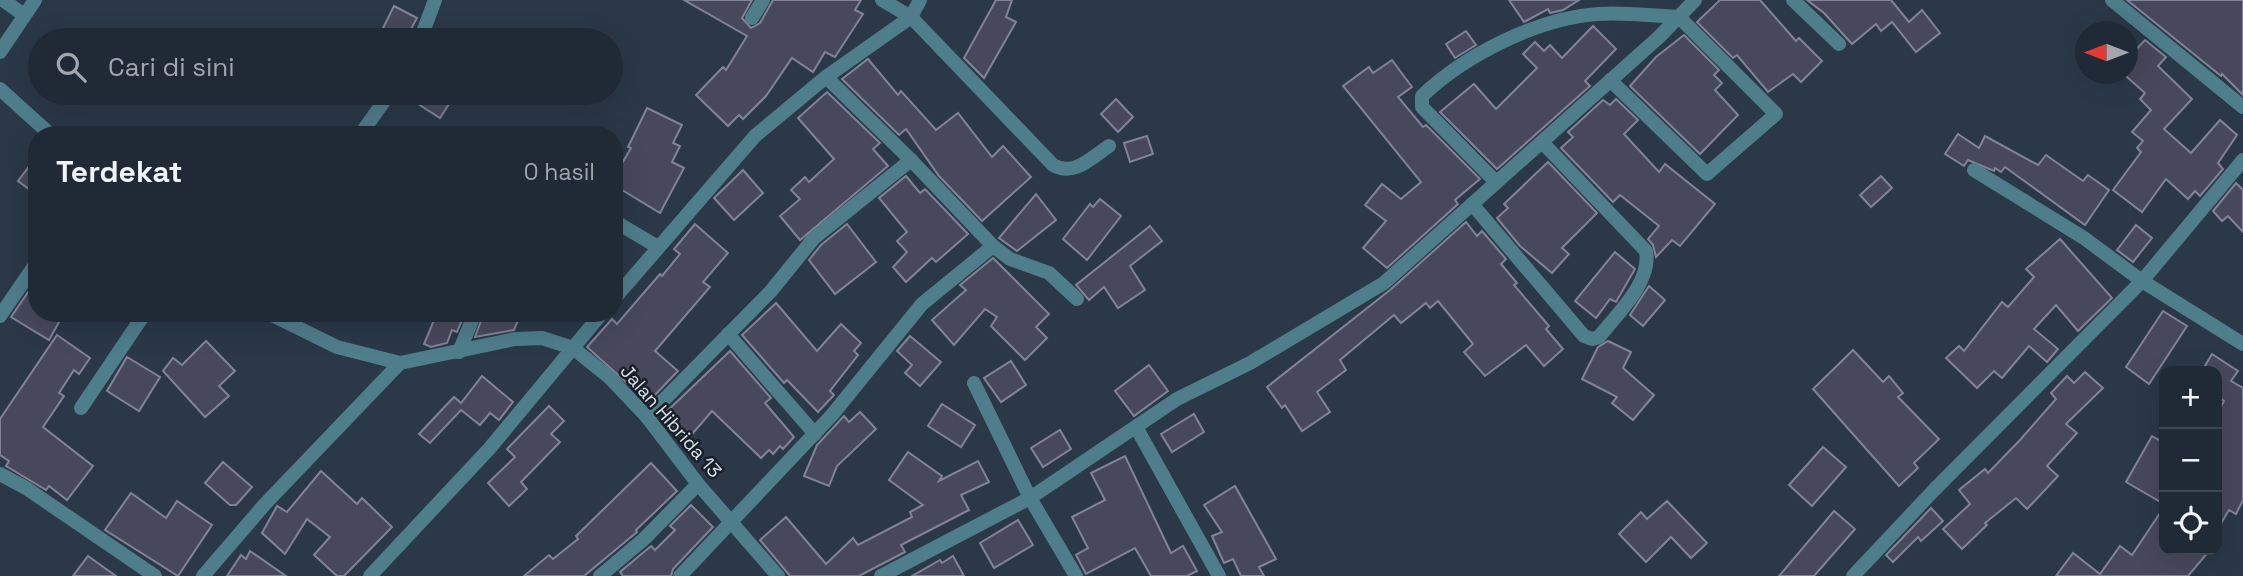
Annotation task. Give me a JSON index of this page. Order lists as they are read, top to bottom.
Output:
{
  "streets": {
    "street": ["Jalan Hibrida 13"]
  },
  "north": "left",
  "page": {
    "search": "Cari di sini",
    "heading": ["Terdekat", "0 hasil"],
    "map_buttons": ["+", "−"]
  }
}
